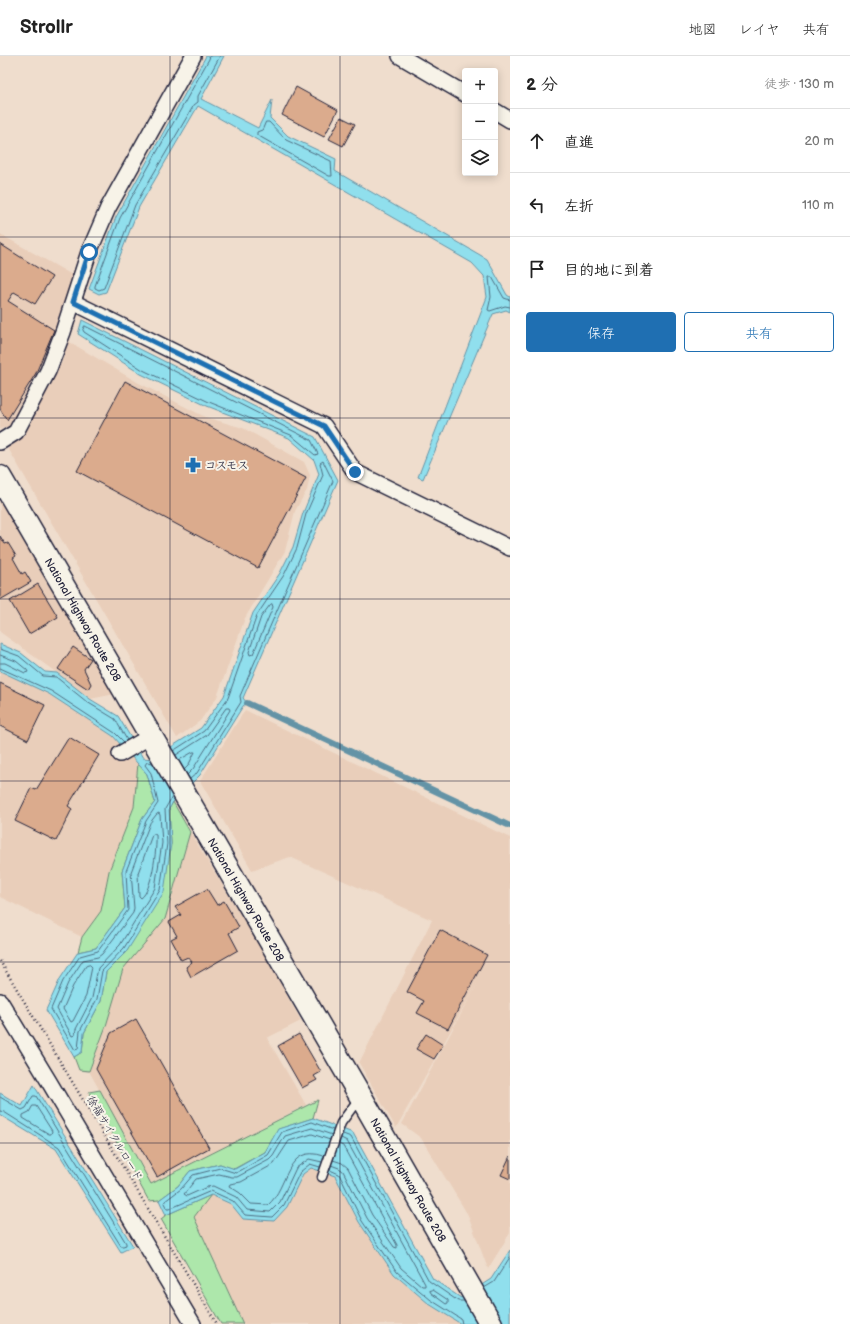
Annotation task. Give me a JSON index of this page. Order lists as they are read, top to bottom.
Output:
{
  "streets": {
    "highway": ["National Highway Route 208"],
    "path": ["徐福サイクルロード"]
  },
  "places": {
    "pharmacy": ["コスモス"]
  },
  "page": {
    "header": "Strollr",
    "nav": ["地図", "レイヤ", "共有"],
    "heading": ["2 分", "徒歩 · 130 m"],
    "map_buttons": ["+", "−"],
    "list": [
      ["直進", "20 m"],
      ["左折", "110 m"],
      "目的地に到着"
    ],
    "buttons": ["保存", "共有"]
  }
}
